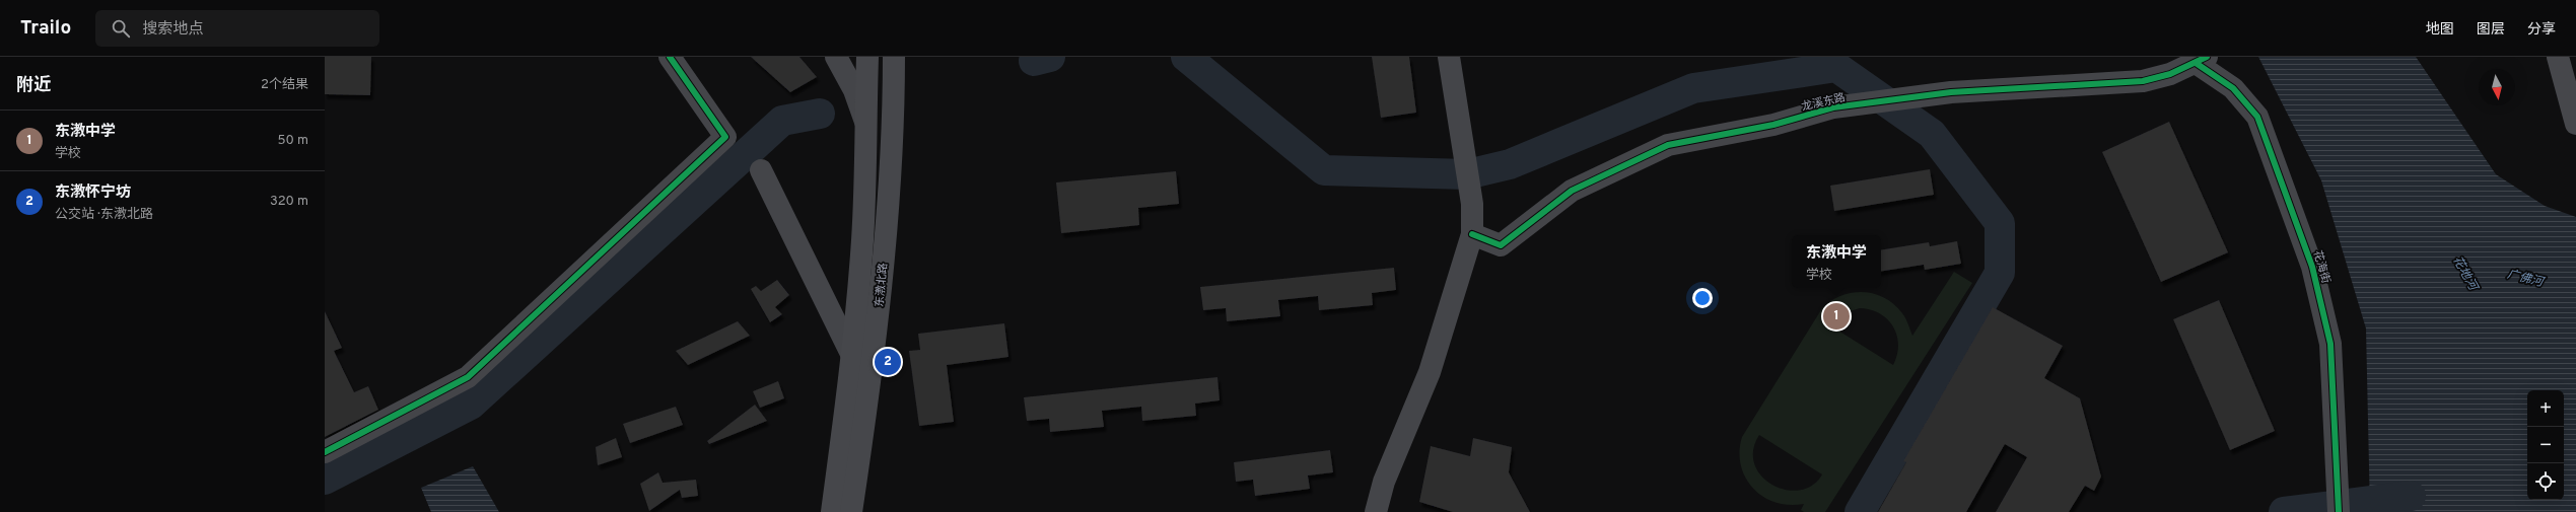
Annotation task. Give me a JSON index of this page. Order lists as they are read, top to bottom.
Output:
{
  "streets": {
    "main road": ["东漖北路"],
    "street": ["龙溪东路", "花海街"]
  },
  "crossings": [
    ["龙溪东路", "花海街"]
  ],
  "water": ["花地河", "广佛河"],
  "north": "bottom",
  "page": {
    "header": "Trailo",
    "search": "搜索地点",
    "nav": ["地图", "图层", "分享"],
    "heading": ["附近", "2个结果"],
    "list": [
      {
        "mark": "1",
        "name": "东漖中学",
        "note": "学校",
        "value": "50 m"
      },
      {
        "mark": "2",
        "name": "东漖怀宁坊",
        "note": "公交站 · 东漖北路",
        "value": "320 m"
      }
    ],
    "popup": ["东漖中学", "学校"],
    "pins": ["1", "2"],
    "map_buttons": ["+", "−"]
  }
}
